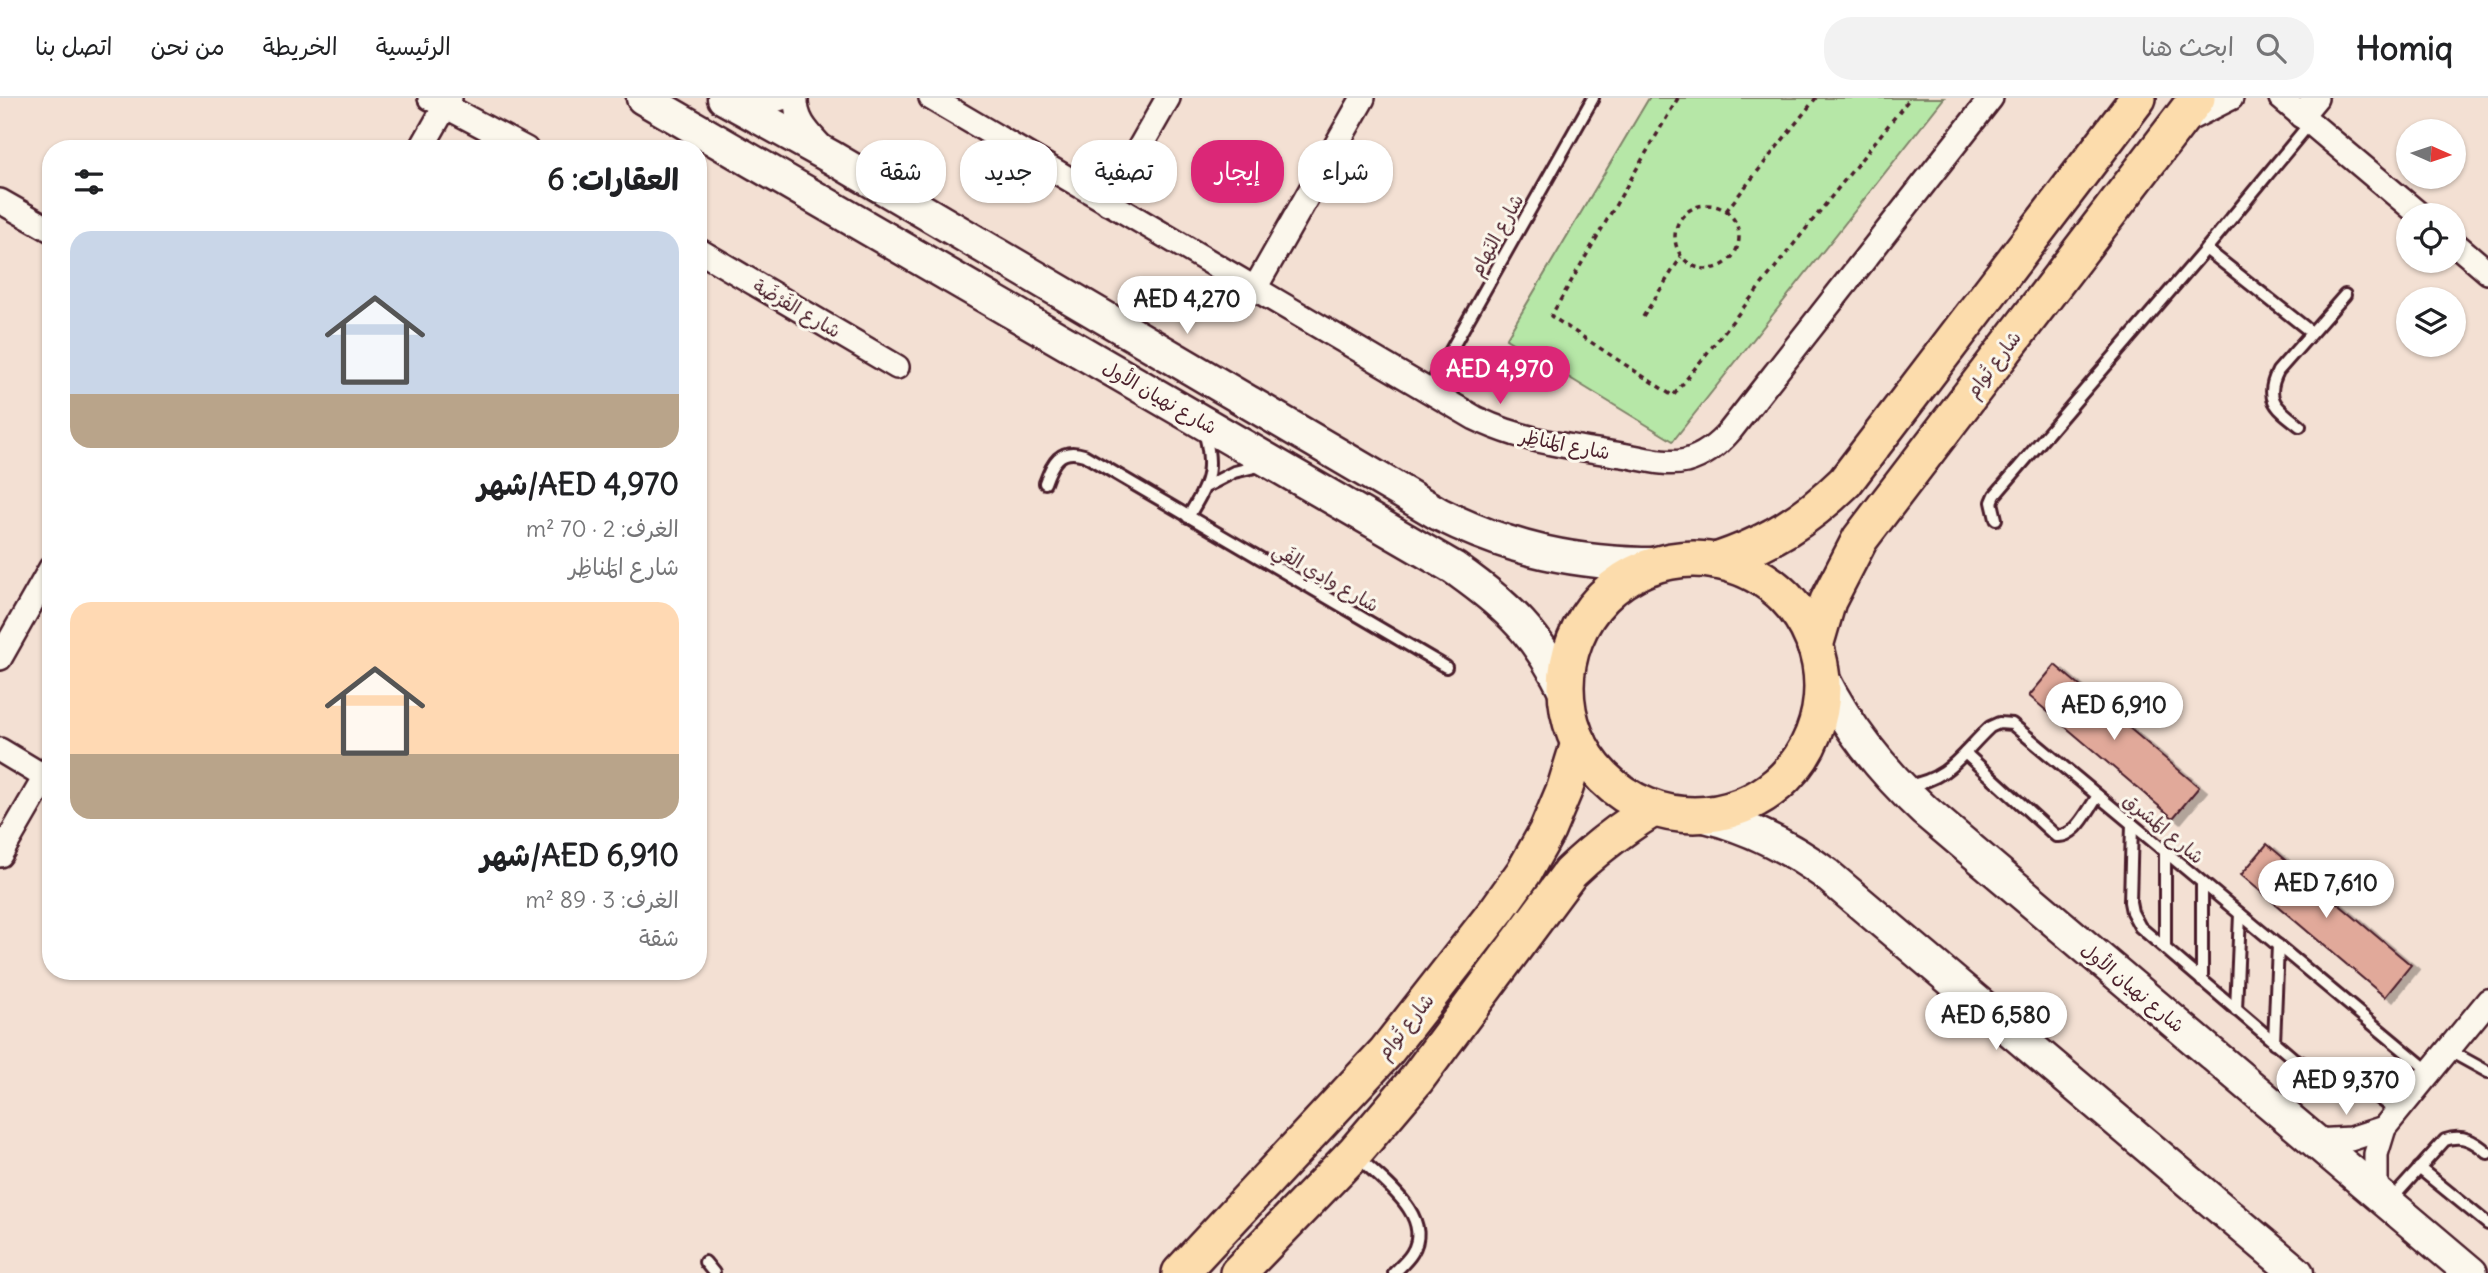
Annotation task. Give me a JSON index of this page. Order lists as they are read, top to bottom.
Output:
{
  "streets": {
    "main road": ["شارع تُوام", "شارع نهيان الأول"],
    "street": ["شارع الفَرْضَة", "شارع المَناظِر"],
    "lane": ["شارع النَهام", "شارع وادِي الفَي", "شارع المَشرِق"]
  },
  "crossings": [
    ["شارع النَهام", "شارع المَناظِر"],
    ["شارع تُوام", "شارع نهيان الأول"],
    ["شارع نهيان الأول", "شارع المَشرِق"]
  ],
  "north": "right",
  "page": {
    "header": "Homiq",
    "search": "ابحث هنا",
    "nav": [
      "الرئيسية",
      "الخريطة",
      "من نحن",
      "اتصل بنا"
    ],
    "chip": [
      "شراء",
      "إيجار",
      "تصفية",
      "جديد",
      "شقة"
    ],
    "heading": "العقارات: 6",
    "list": [
      {
        "name": "AED 4,970/شهر",
        "note": "الغرف: 2 · 70 m² · شارع المَناظِر"
      },
      {
        "name": "AED 6,910/شهر",
        "note": "الغرف: 3 · 89 m² · شقة"
      }
    ],
    "price": [
      "AED 4,270",
      "AED 4,970",
      "AED 6,910",
      "AED 7,610",
      "AED 6,580",
      "AED 9,370"
    ]
  }
}
